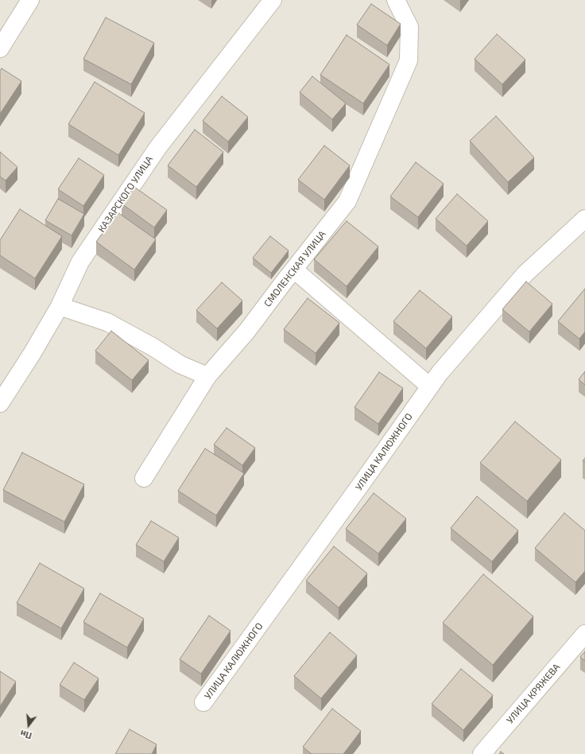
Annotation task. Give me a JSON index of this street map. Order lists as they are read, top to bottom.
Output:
{
  "streets": {
    "street": [
      "КАЗАРСКОГО УЛИЦА",
      "СМОЛЕНСКАЯ УЛИЦА",
      "УЛИЦА КАЛЮЖНОГО",
      "УЛИЦА КРЯЖЕВА"
    ]
  },
  "north": "bottom"
}
